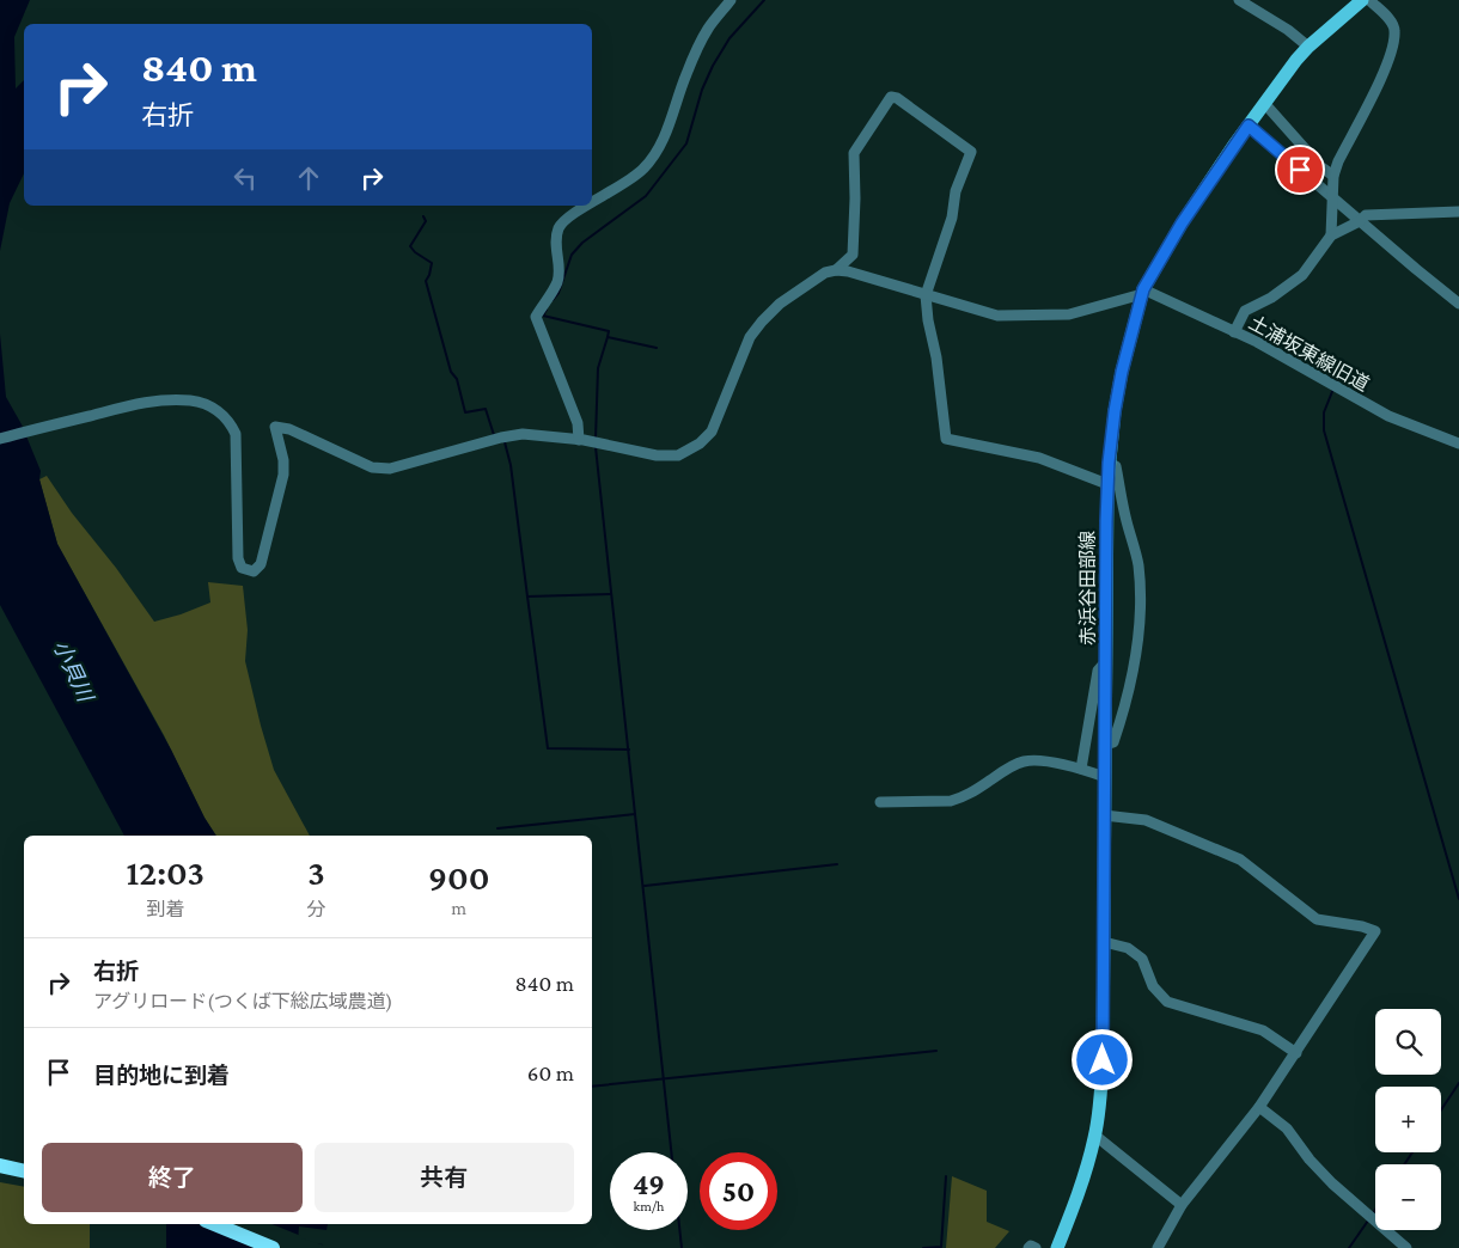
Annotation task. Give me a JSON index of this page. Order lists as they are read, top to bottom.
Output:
{
  "streets": {
    "main road": ["赤浜谷田部線"],
    "street": ["土浦坂東線旧道"]
  },
  "crossings": [
    ["土浦坂東線旧道", "赤浜谷田部線"]
  ],
  "water": ["小貝川"],
  "page": {
    "turn": ["840 m", "右折"],
    "eta": [
      "12:03",
      "到着",
      "3",
      "分",
      "900",
      "m"
    ],
    "list": [
      {
        "name": "右折",
        "note": "アグリロード(つくば下総広域農道)",
        "value": "840 m"
      },
      {
        "name": "目的地に到着",
        "value": "60 m"
      }
    ],
    "map_buttons": ["+", "−"],
    "buttons": ["終了", "共有"],
    "speed": "49 km/h",
    "limit": "50"
  }
}
